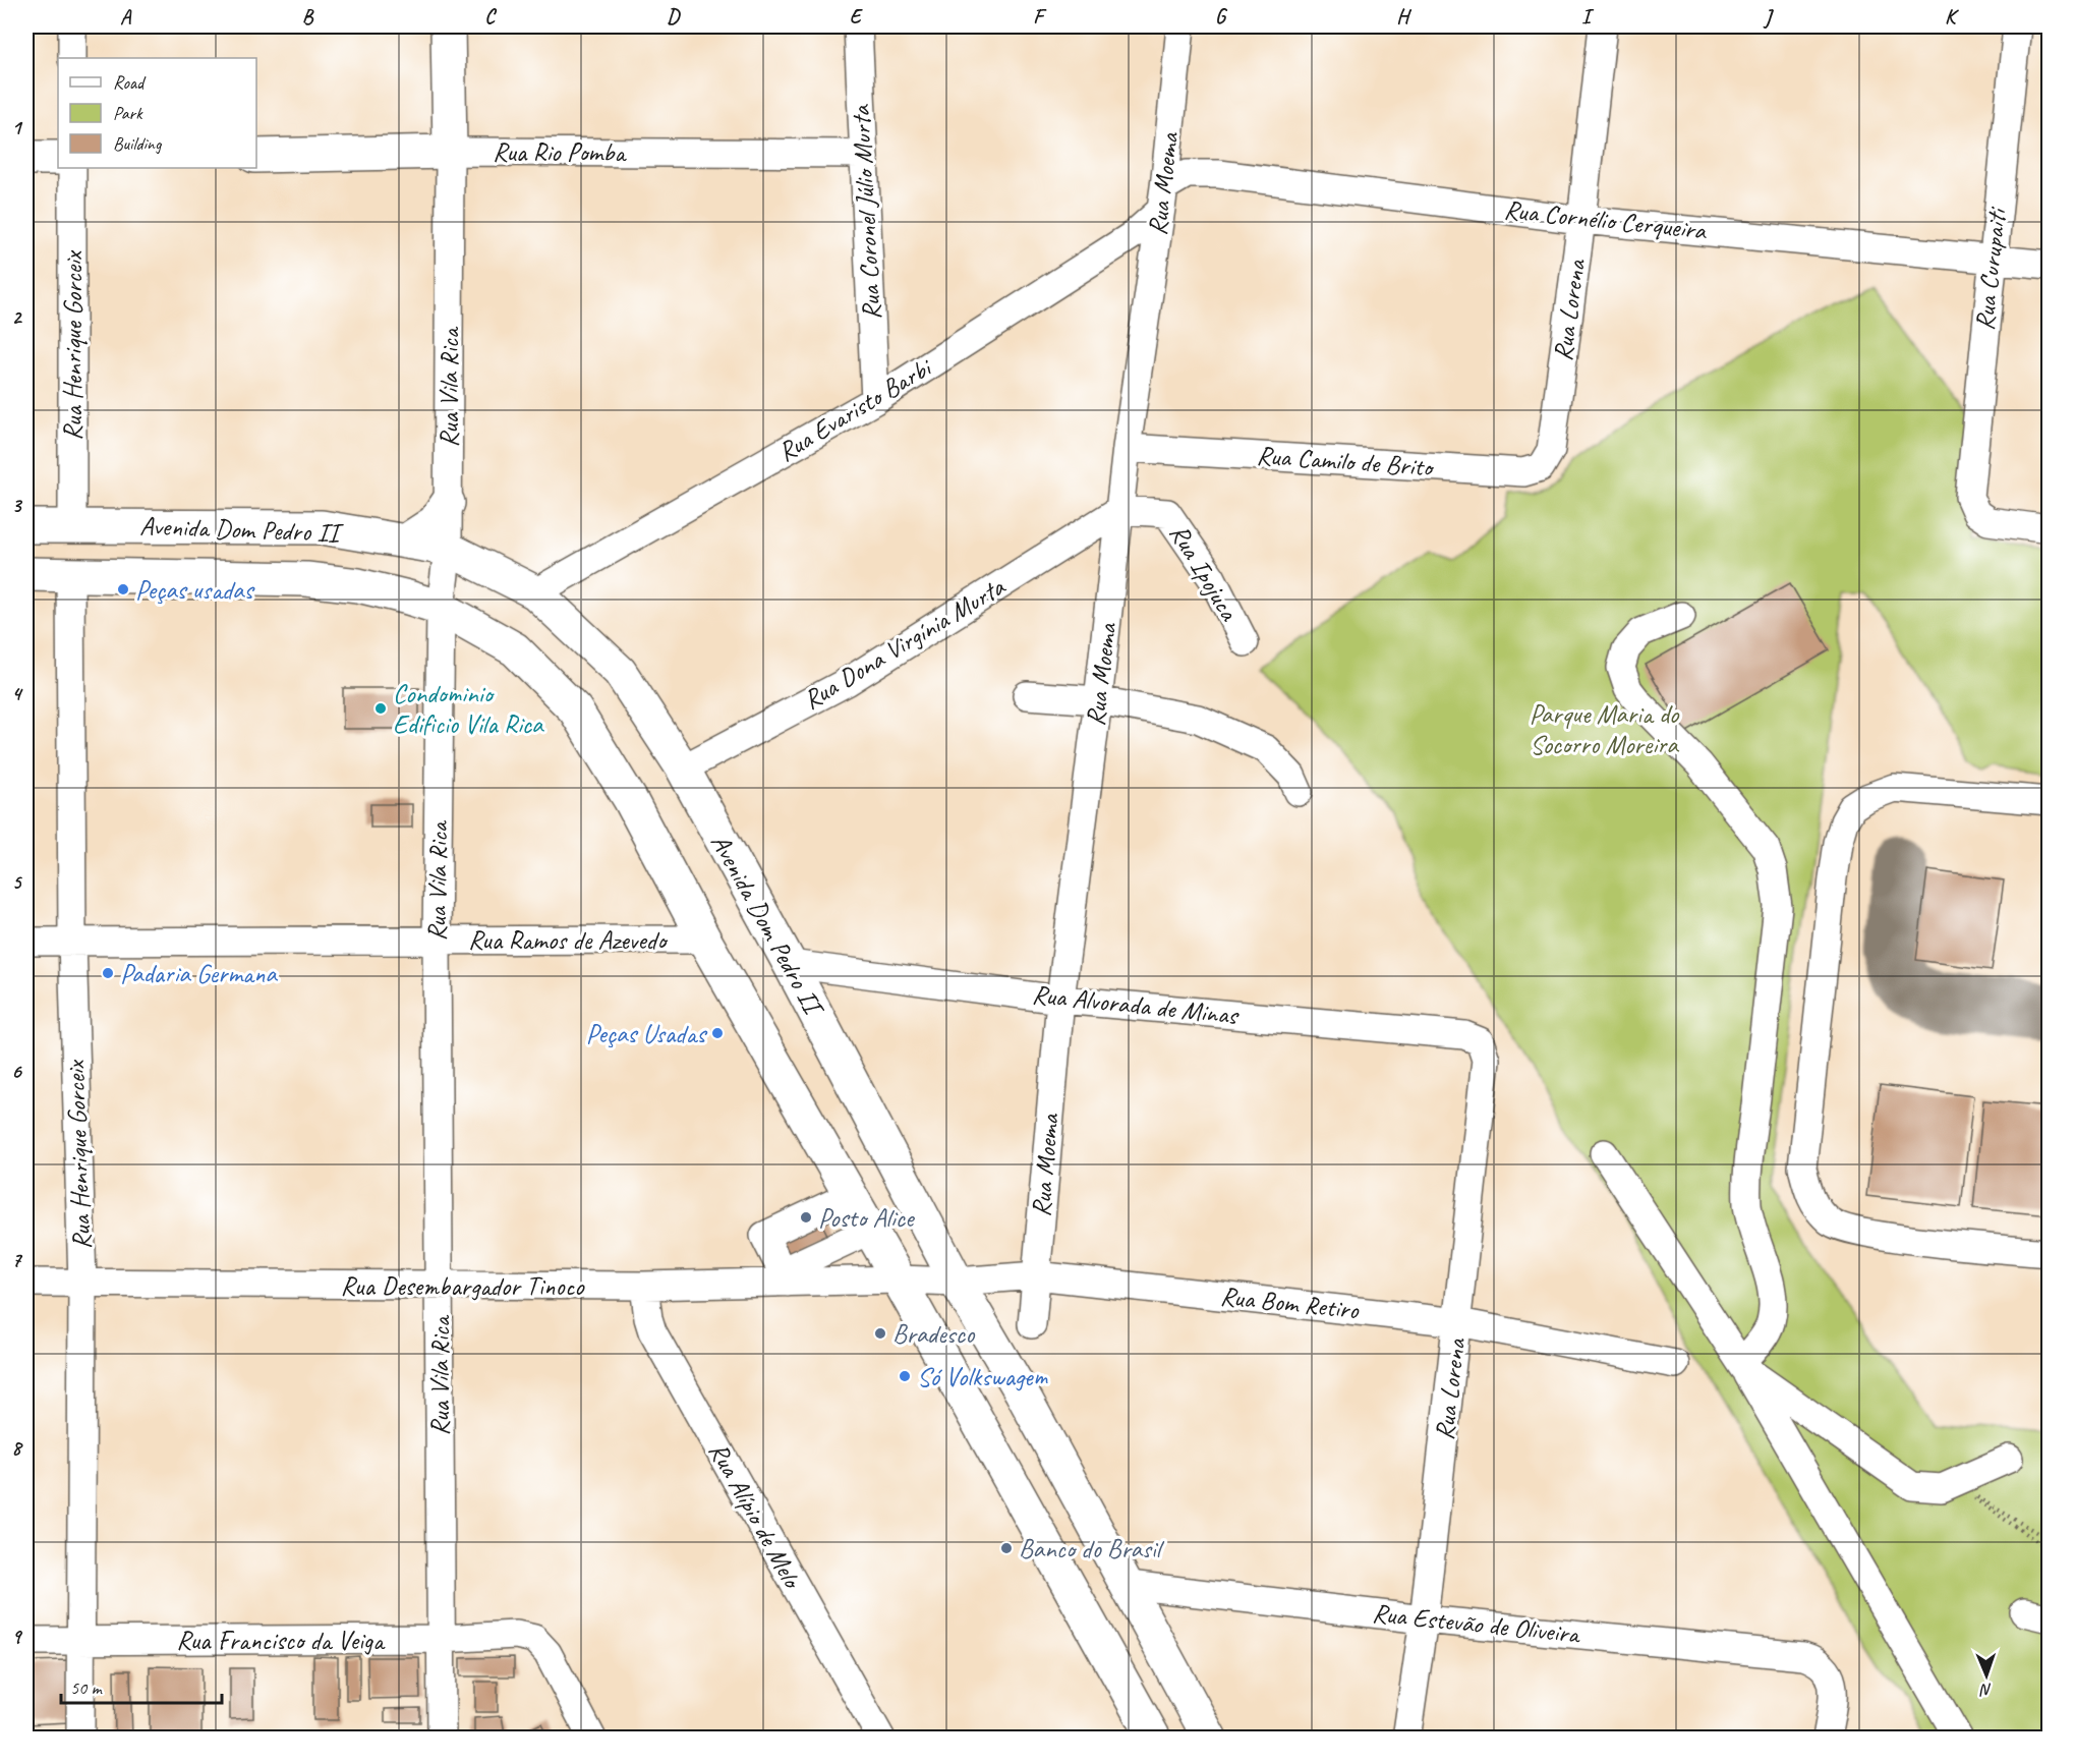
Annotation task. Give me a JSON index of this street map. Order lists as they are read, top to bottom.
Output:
{
  "streets": {
    "main road": ["Rua Rio Pomba", "Rua Vila Rica", "Avenida Dom Pedro II"],
    "street": [
      "Rua Moema",
      "Rua Coronel Júlio Murta",
      "Rua Cornélio Cerqueira",
      "Rua Curupaiti",
      "Rua Lorena",
      "Rua Henrique Gorceix",
      "Rua Evaristo Barbi",
      "Rua Camilo de Brito",
      "Rua Ipojuca",
      "Rua Dona Virgínia Murta",
      "Rua Ramos de Azevedo",
      "Rua Alvorada de Minas",
      "Rua Desembargador Tinoco",
      "Rua Bom Retiro",
      "Rua Alípio de Melo",
      "Rua Estevão de Oliveira",
      "Rua Francisco da Veiga"
    ]
  },
  "crossings": [
    ["Rua Rio Pomba", "Rua Coronel Júlio Murta"],
    ["Rua Rio Pomba", "Rua Vila Rica"],
    ["Rua Moema", "Rua Cornélio Cerqueira"],
    ["Rua Moema", "Rua Evaristo Barbi"],
    ["Rua Moema", "Rua Camilo de Brito"],
    ["Rua Moema", "Rua Ipojuca"],
    ["Rua Moema", "Rua Dona Virgínia Murta"],
    ["Rua Moema", "Rua Alvorada de Minas"],
    ["Rua Moema", "Rua Bom Retiro"],
    ["Rua Coronel Júlio Murta", "Rua Evaristo Barbi"],
    ["Rua Cornélio Cerqueira", "Rua Curupaiti"],
    ["Rua Cornélio Cerqueira", "Rua Lorena"],
    ["Rua Cornélio Cerqueira", "Rua Evaristo Barbi"],
    ["Rua Lorena", "Rua Camilo de Brito"],
    ["Rua Lorena", "Rua Alvorada de Minas"],
    ["Rua Lorena", "Rua Bom Retiro"],
    ["Rua Lorena", "Rua Estevão de Oliveira"],
    ["Rua Henrique Gorceix", "Avenida Dom Pedro II"],
    ["Rua Henrique Gorceix", "Rua Ramos de Azevedo"],
    ["Rua Henrique Gorceix", "Rua Desembargador Tinoco"],
    ["Rua Henrique Gorceix", "Rua Francisco da Veiga"],
    ["Rua Vila Rica", "Avenida Dom Pedro II"],
    ["Rua Vila Rica", "Rua Ramos de Azevedo"],
    ["Rua Vila Rica", "Rua Desembargador Tinoco"],
    ["Rua Vila Rica", "Rua Francisco da Veiga"],
    ["Rua Evaristo Barbi", "Avenida Dom Pedro II"],
    ["Avenida Dom Pedro II", "Rua Dona Virgínia Murta"],
    ["Avenida Dom Pedro II", "Rua Ramos de Azevedo"],
    ["Avenida Dom Pedro II", "Rua Alvorada de Minas"],
    ["Avenida Dom Pedro II", "Rua Desembargador Tinoco"],
    ["Avenida Dom Pedro II", "Rua Bom Retiro"],
    ["Avenida Dom Pedro II", "Rua Estevão de Oliveira"],
    ["Rua Ipojuca", "Rua Dona Virgínia Murta"],
    ["Rua Desembargador Tinoco", "Rua Bom Retiro"],
    ["Rua Desembargador Tinoco", "Rua Alípio de Melo"]
  ],
  "parks": ["Parque Maria do Socorro Moreira"],
  "places": [
    "Peças usadas",
    "Condominio Edificio Vila Rica",
    "Padaria Germana",
    "Peças Usadas",
    "Posto Alice",
    "Bradesco",
    "Só Volkswagem",
    "Banco do Brasil"
  ],
  "legend": ["Road", "Park", "Building"],
  "scale_bar": "50 m",
  "north": "bottom",
  "grid": {
    "columns": [
      "A",
      "B",
      "C",
      "D",
      "E",
      "F",
      "G",
      "H",
      "I",
      "J",
      "K"
    ],
    "rows": [
      "1",
      "2",
      "3",
      "4",
      "5",
      "6",
      "7",
      "8",
      "9"
    ]
  }
}
